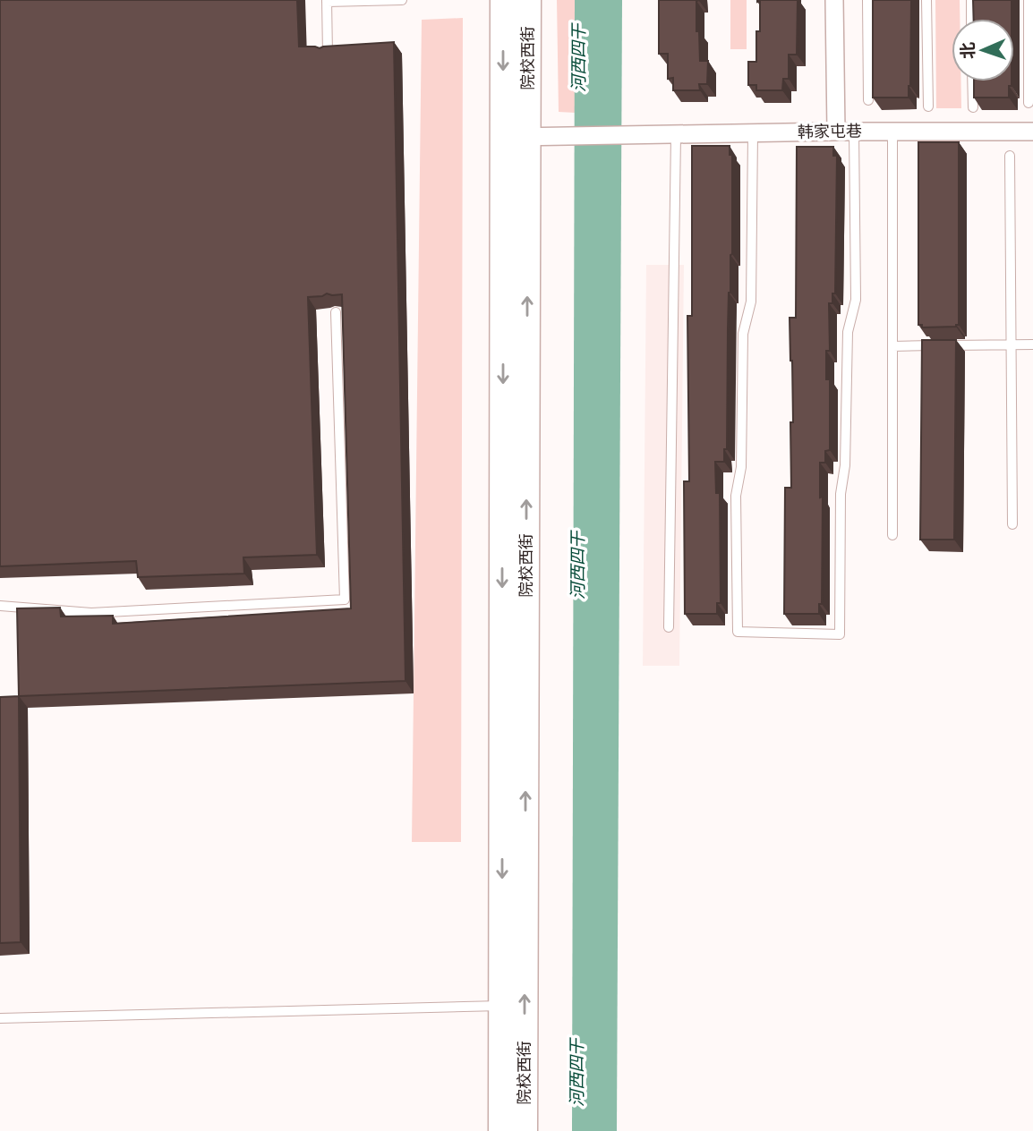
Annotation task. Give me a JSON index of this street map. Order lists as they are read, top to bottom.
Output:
{
  "streets": {
    "main road": ["院校西街"],
    "street": ["韩家屯巷"]
  },
  "crossings": [
    ["院校西街", "韩家屯巷"]
  ],
  "water": ["河西四干"],
  "north": "left"
}
